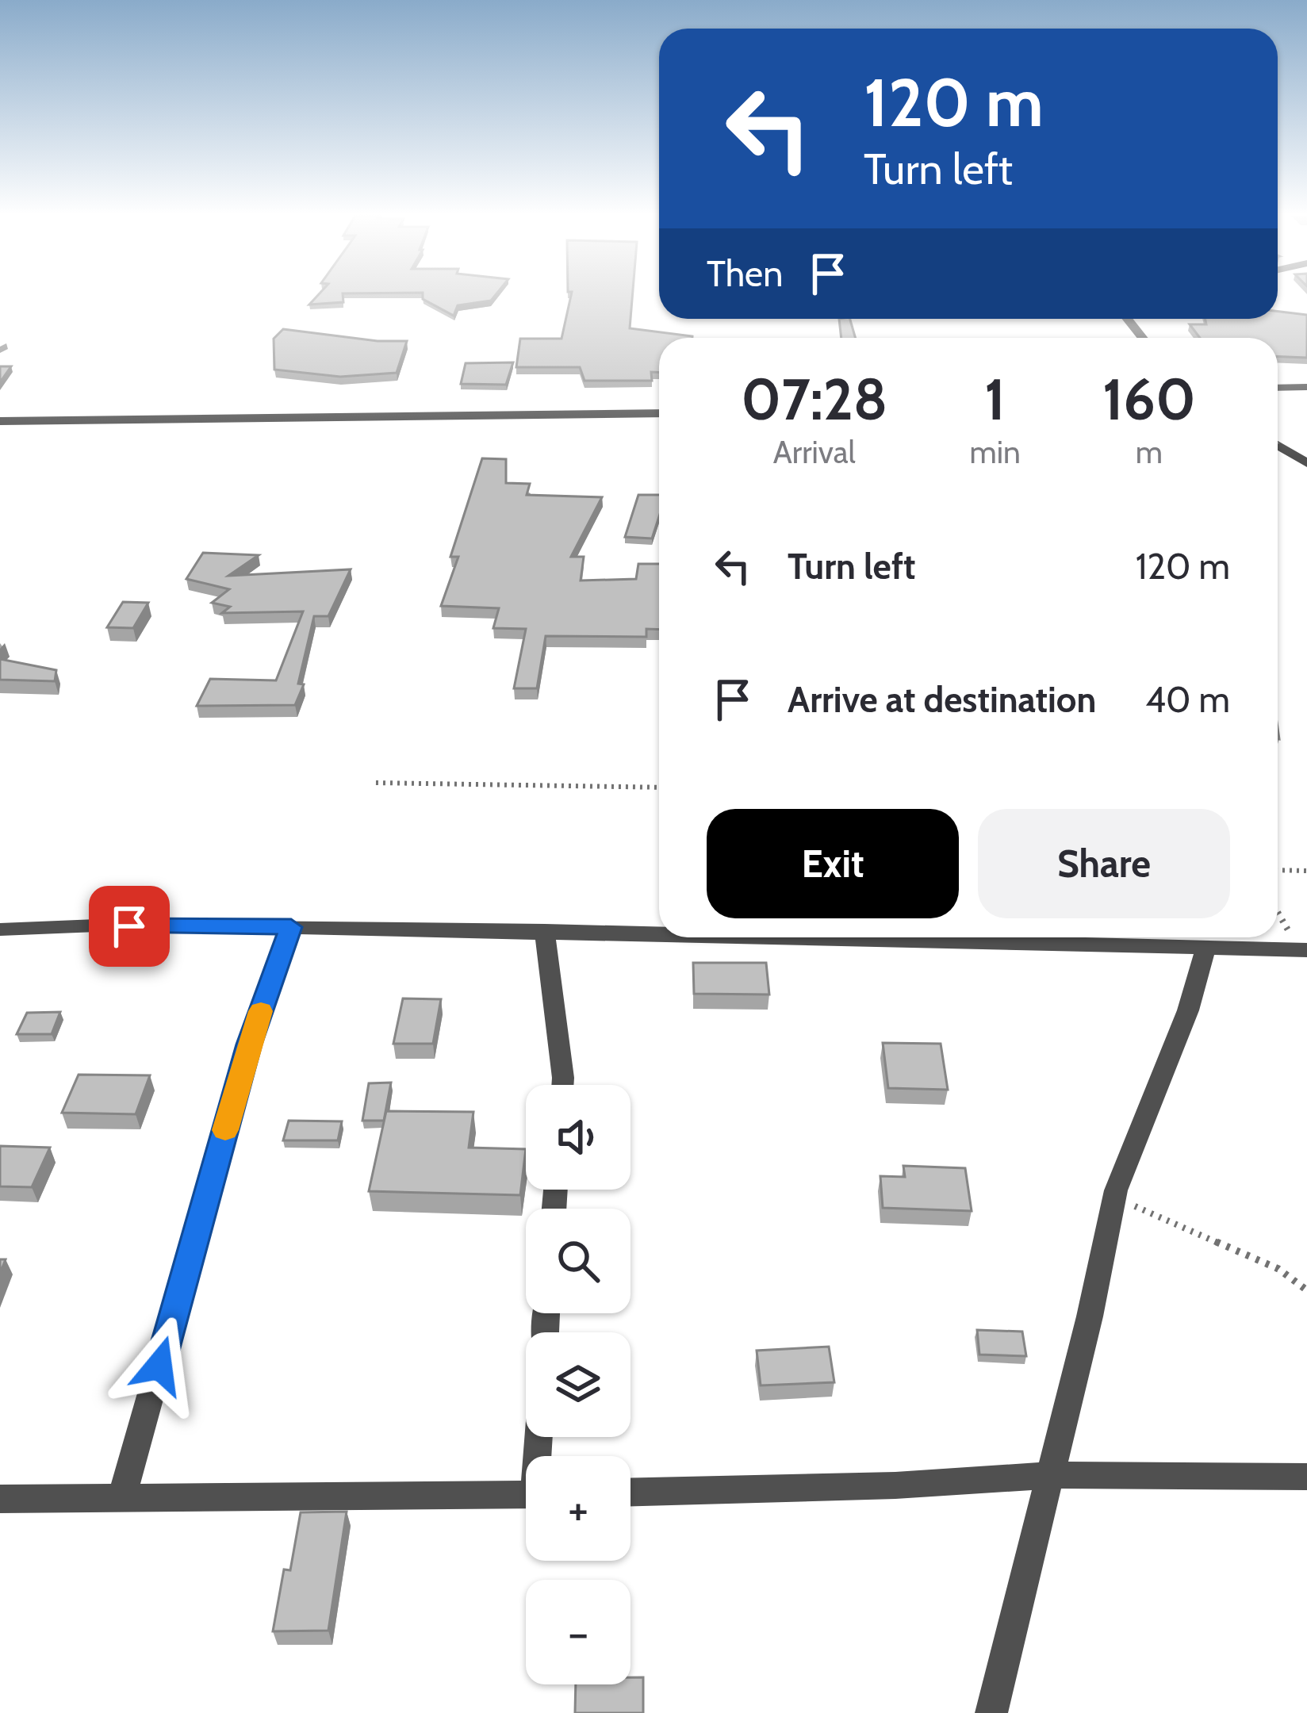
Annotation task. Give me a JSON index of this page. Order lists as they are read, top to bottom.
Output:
{
  "page": {
    "turn": ["120 m", "Turn left"],
    "then": "Then",
    "eta": [
      "07:28",
      "Arrival",
      "1",
      "min",
      "160",
      "m"
    ],
    "list": [
      {
        "name": "Turn left",
        "value": "120 m"
      },
      {
        "name": "Arrive at destination",
        "value": "40 m"
      }
    ],
    "buttons": ["Exit", "Share"],
    "map_buttons": ["+", "−"]
  }
}
